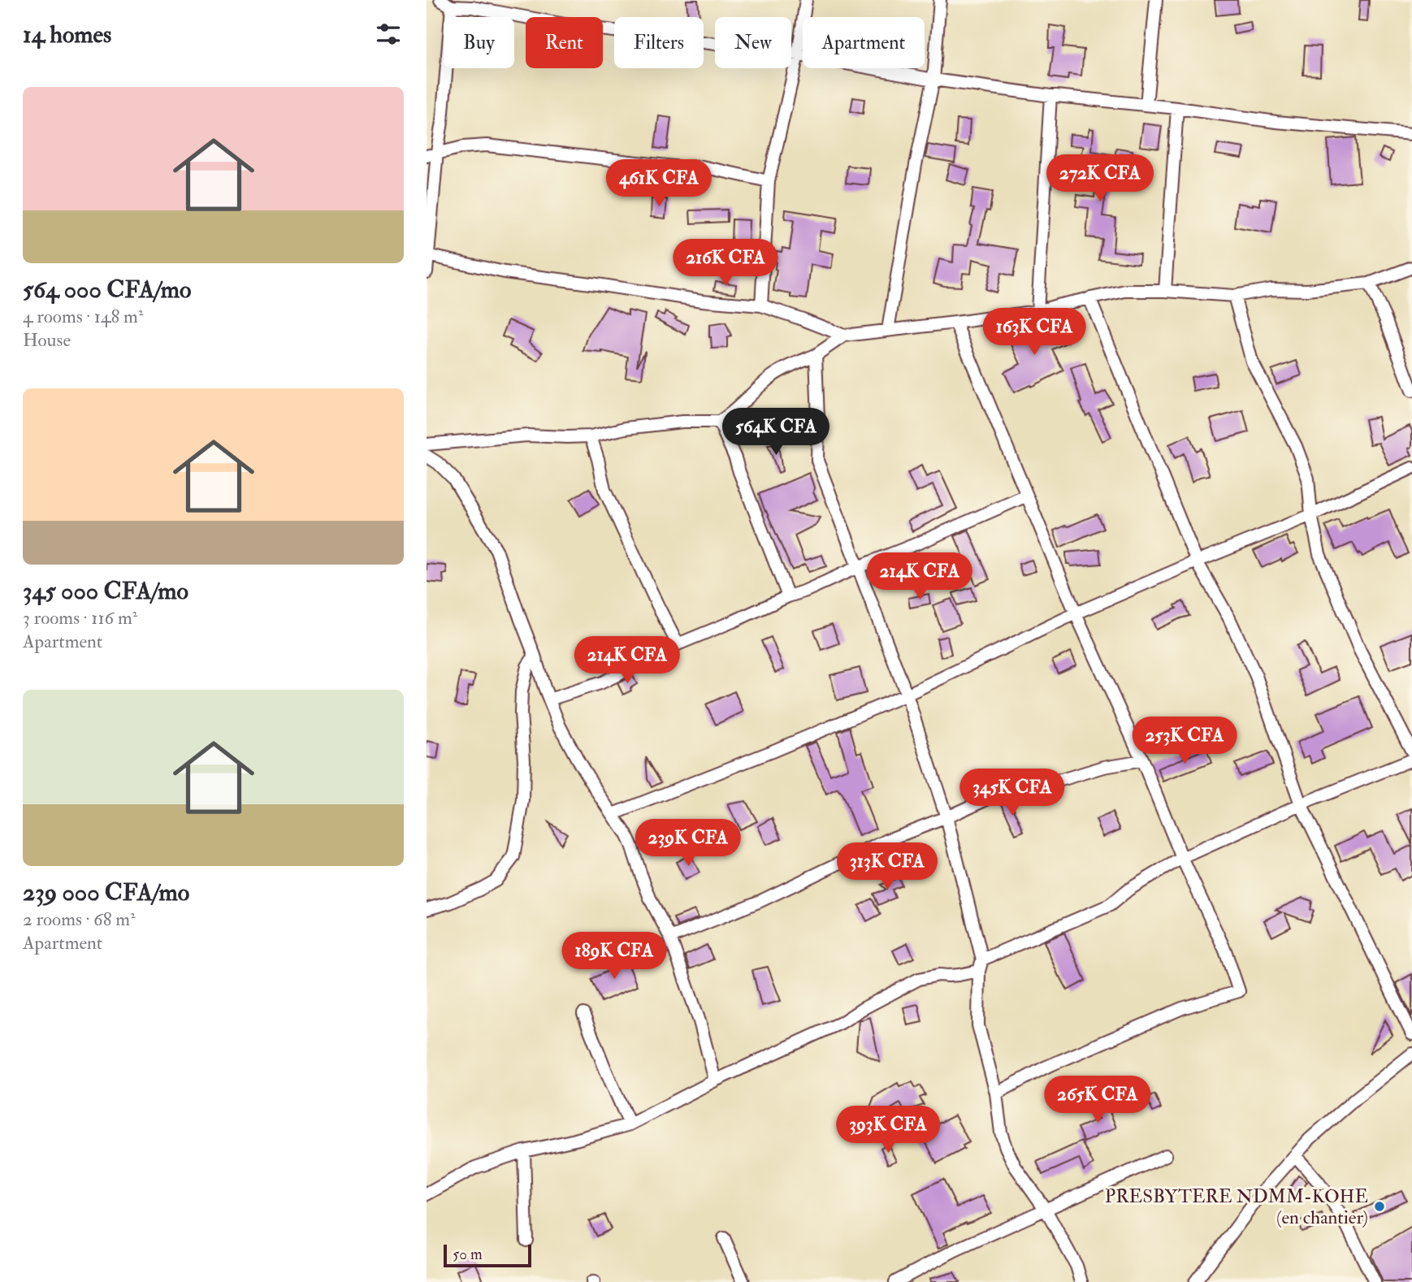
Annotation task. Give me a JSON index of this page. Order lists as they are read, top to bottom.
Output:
{
  "places": ["PRESBYTERE NDMM-KOHE (en chantier)"],
  "scale_bar": "50 m",
  "page": {
    "heading": "14 homes",
    "chip": [
      "Buy",
      "Rent",
      "Filters",
      "New",
      "Apartment"
    ],
    "list": [
      {
        "name": "564 000 CFA/mo",
        "note": "4 rooms · 148 m² · House"
      },
      {
        "name": "345 000 CFA/mo",
        "note": "3 rooms · 116 m² · Apartment"
      },
      {
        "name": "239 000 CFA/mo",
        "note": "2 rooms · 68 m² · Apartment"
      }
    ],
    "price": [
      "272K CFA",
      "461K CFA",
      "216K CFA",
      "163K CFA",
      "564K CFA",
      "214K CFA",
      "214K CFA",
      "253K CFA",
      "345K CFA",
      "239K CFA",
      "313K CFA",
      "189K CFA",
      "265K CFA",
      "393K CFA"
    ],
    "scale": "50 m"
  }
}
